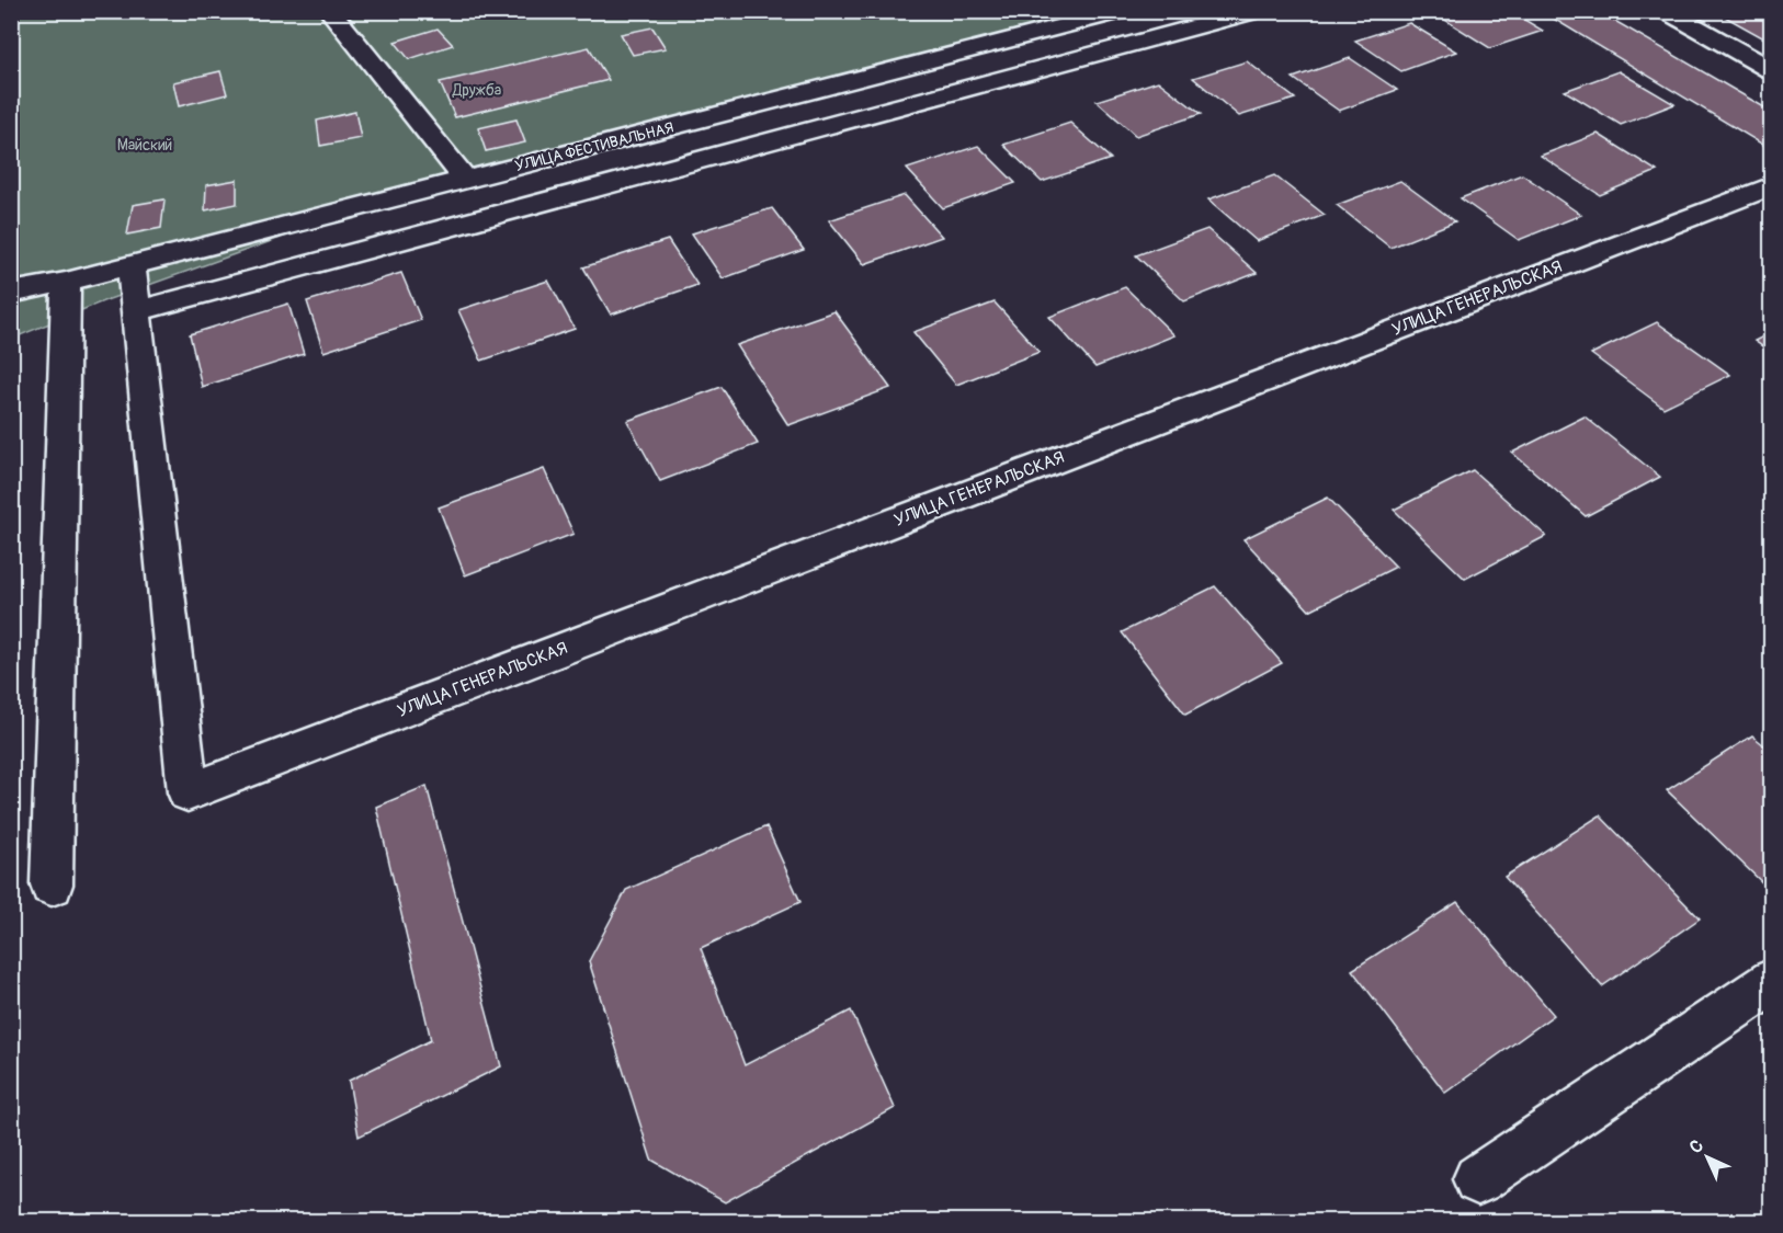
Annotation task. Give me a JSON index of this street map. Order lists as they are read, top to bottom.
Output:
{
  "streets": {
    "street": ["УЛИЦА ФЕСТИВАЛЬНАЯ", "УЛИЦА ГЕНЕРАЛЬСКАЯ"]
  },
  "parks": ["Дружба", "Майский"],
  "north": "top left"
}
